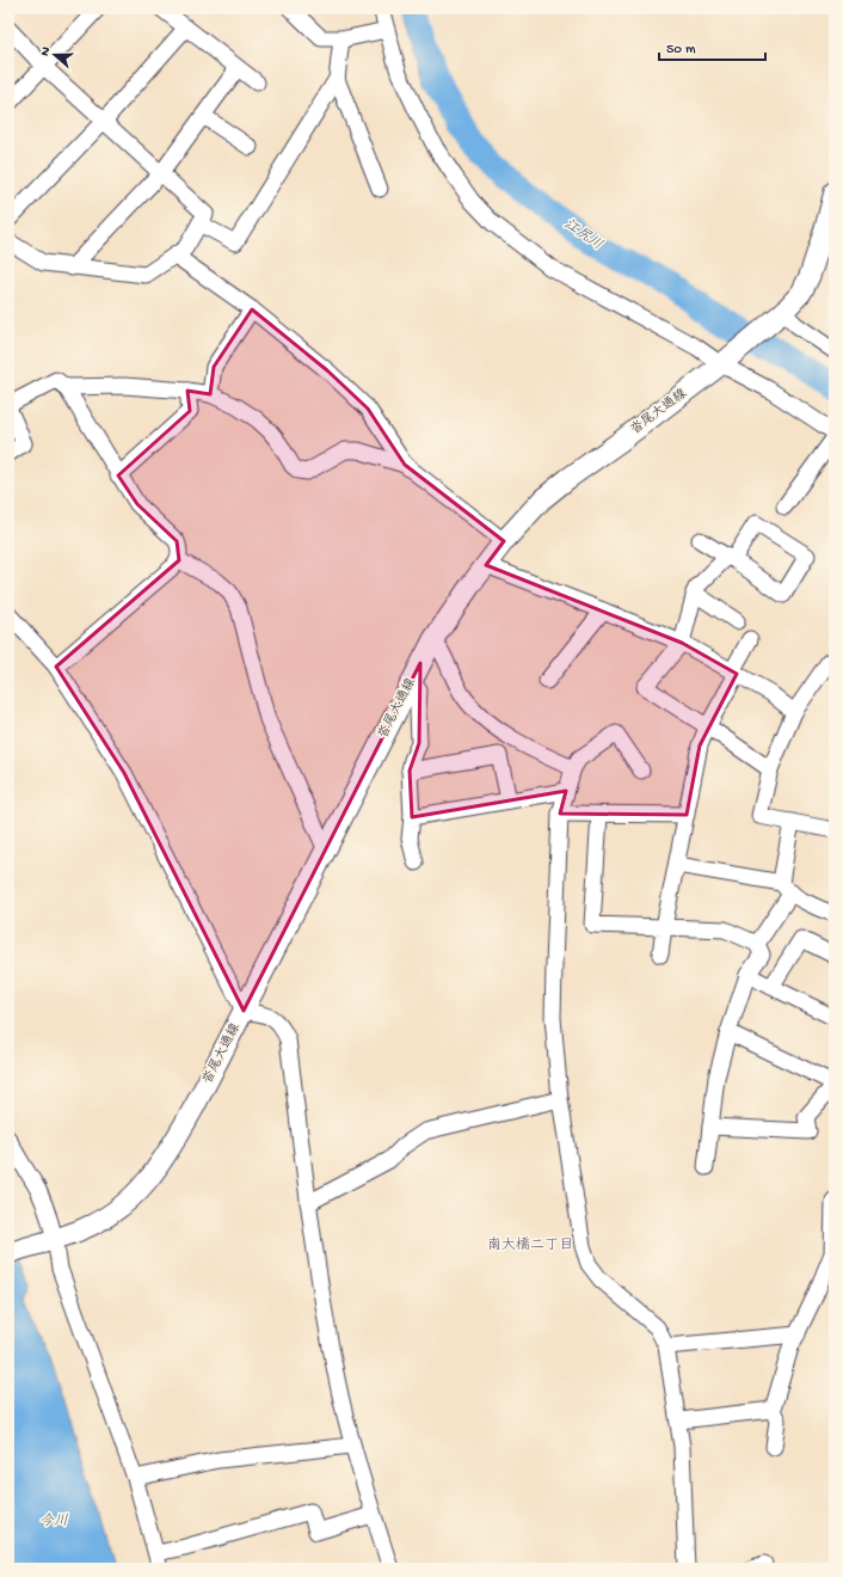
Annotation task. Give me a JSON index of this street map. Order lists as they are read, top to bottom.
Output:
{
  "streets": {
    "main road": ["沓尾大通線"]
  },
  "districts": ["南大橋二丁目"],
  "water": ["江尻川", "今川"],
  "scale_bar": "50 m",
  "north": "left"
}
